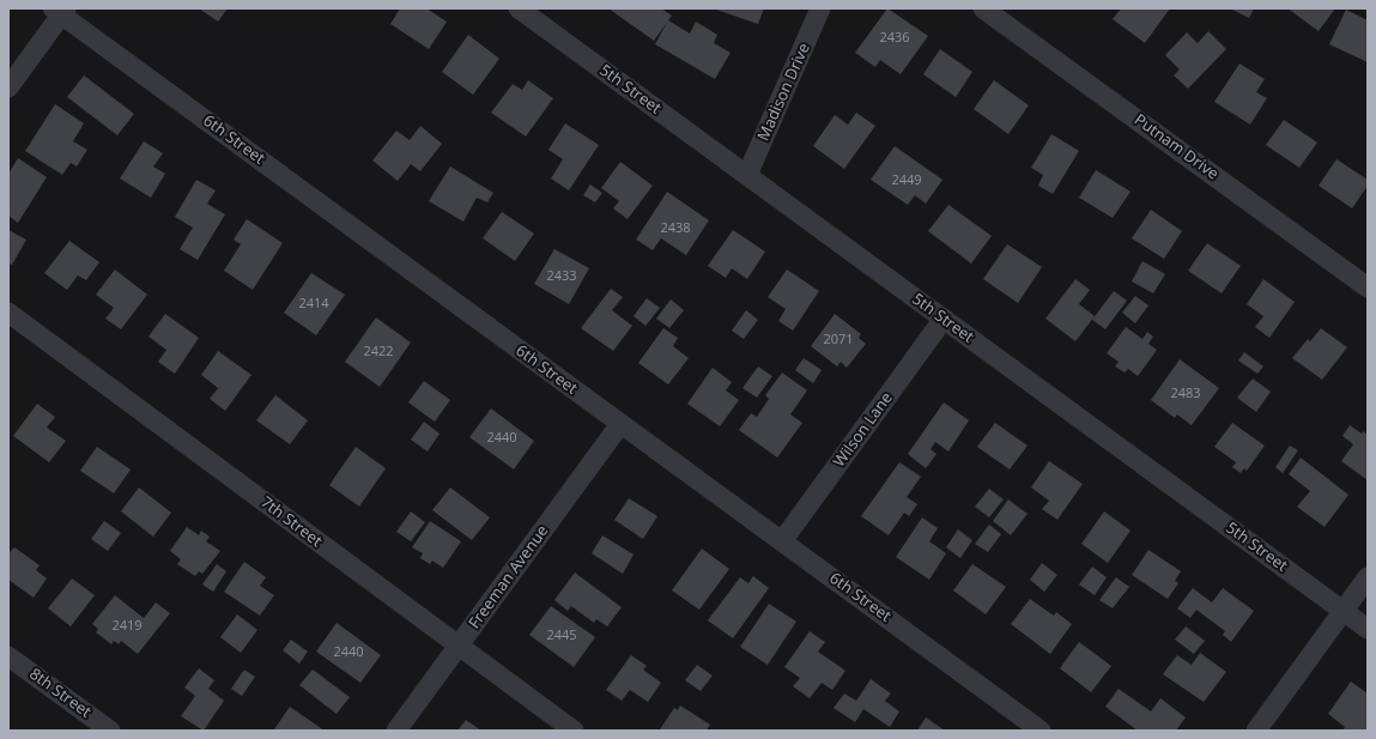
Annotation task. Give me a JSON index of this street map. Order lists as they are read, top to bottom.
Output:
{
  "streets": {
    "street": [
      "5th Street",
      "Madison Drive",
      "6th Street",
      "Putnam Drive",
      "Wilson Lane",
      "7th Street",
      "Freeman Avenue",
      "8th Street"
    ]
  },
  "crossings": [
    ["5th Street", "Madison Drive"],
    ["5th Street", "Wilson Lane"],
    ["6th Street", "Wilson Lane"],
    ["6th Street", "Freeman Avenue"],
    ["7th Street", "Freeman Avenue"]
  ],
  "house_numbers": [
    "2436",
    "2449",
    "2438",
    "2433",
    "2414",
    "2071",
    "2422",
    "2483",
    "2440",
    "2419",
    "2445",
    "2440"
  ]
}
